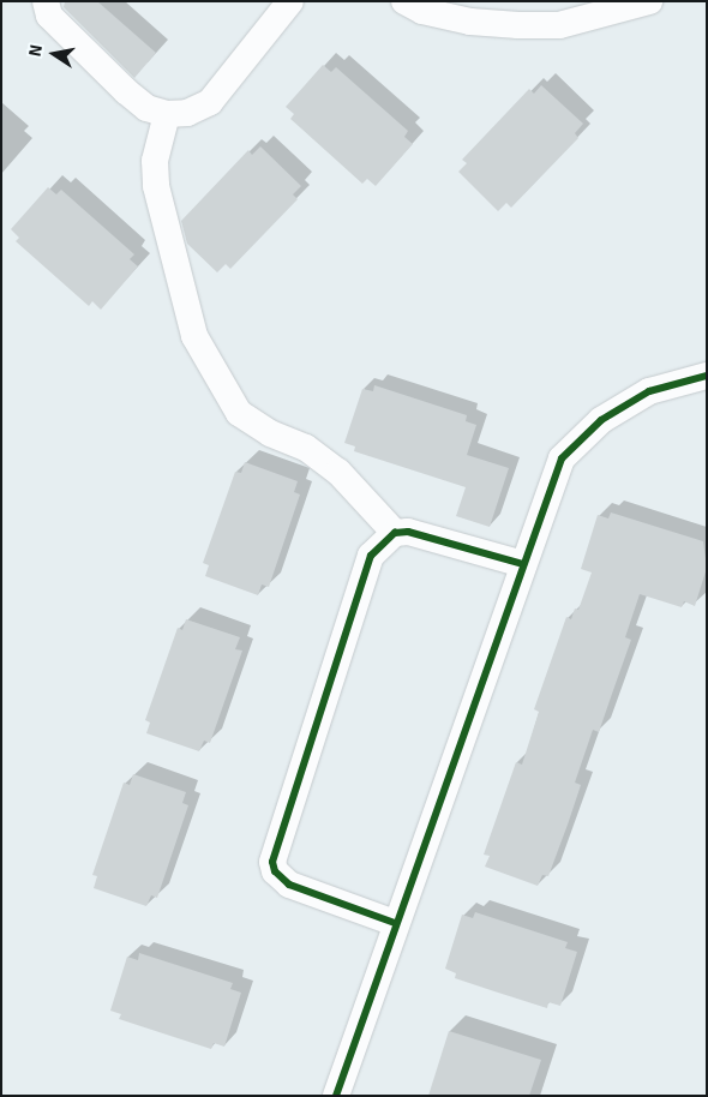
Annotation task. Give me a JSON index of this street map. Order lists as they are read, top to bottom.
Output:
{
  "north": "left"
}
